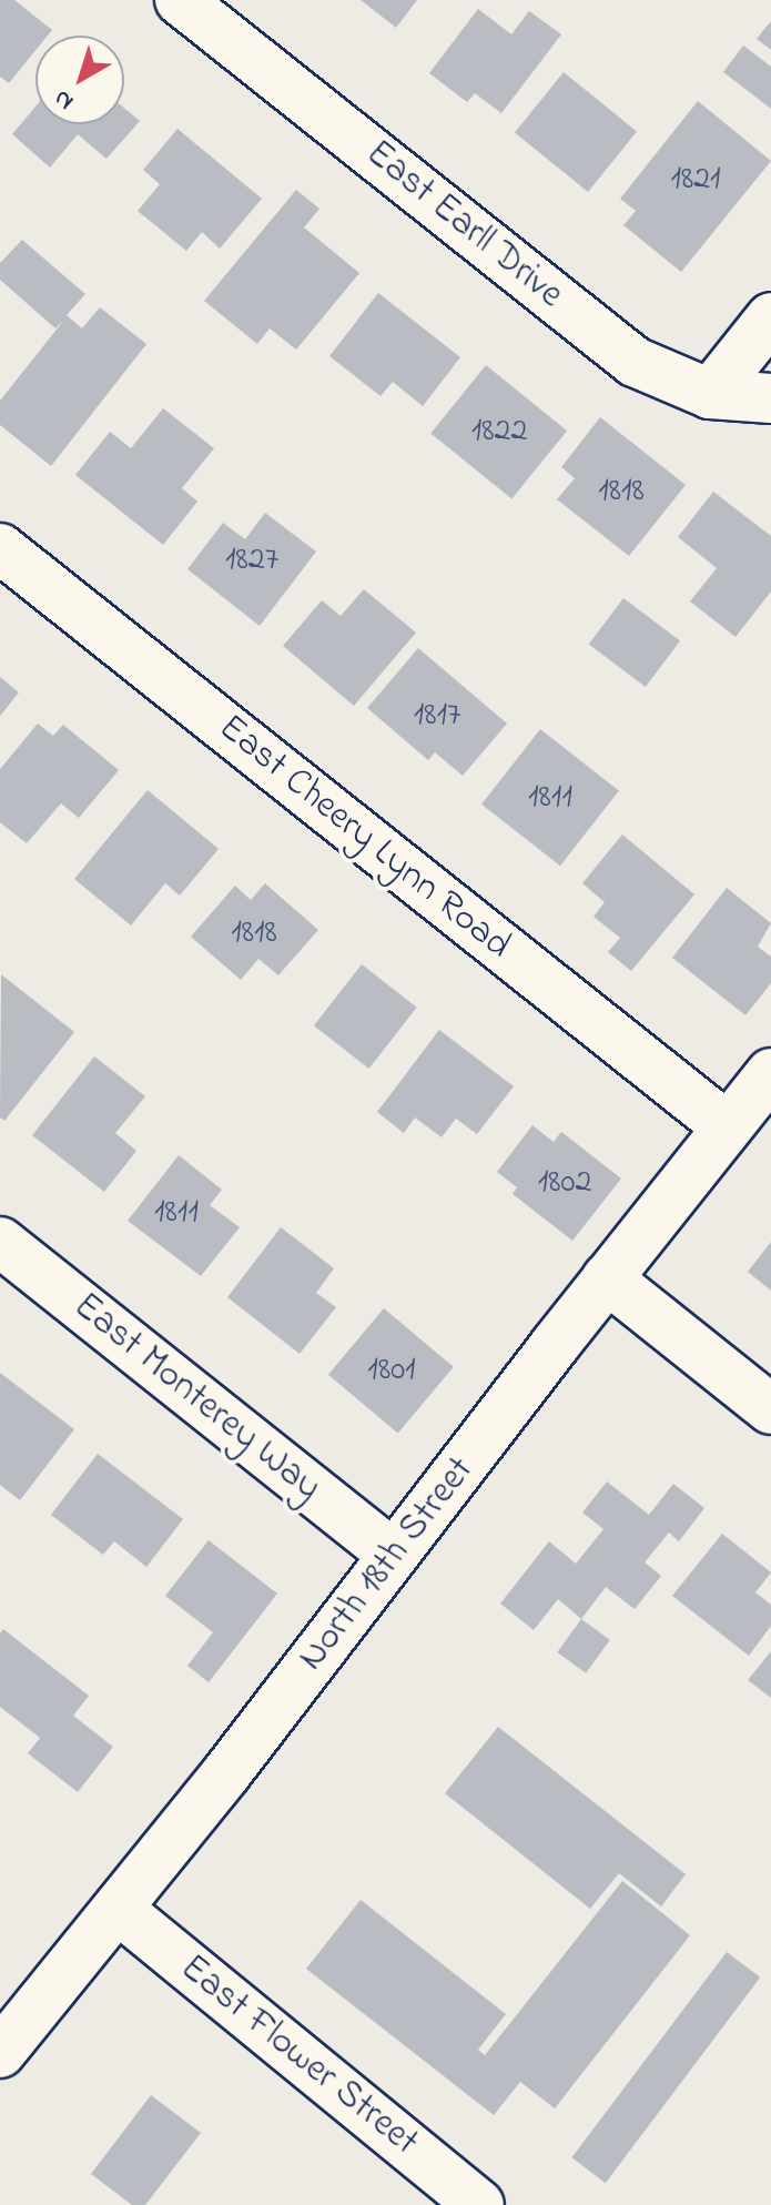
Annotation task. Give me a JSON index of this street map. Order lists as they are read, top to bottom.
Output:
{
  "streets": {
    "street": [
      "East Earll Drive",
      "East Cheery Lynn Road",
      "East Monterey Way",
      "North 18th Street",
      "East Flower Street"
    ]
  },
  "crossings": [
    ["East Cheery Lynn Road", "North 18th Street"],
    ["East Monterey Way", "North 18th Street"],
    ["North 18th Street", "East Flower Street"]
  ],
  "house_numbers": [
    "1821",
    "1822",
    "1818",
    "1827",
    "1817",
    "1811",
    "1818",
    "1802",
    "1811",
    "1801"
  ],
  "north": "bottom left"
}
